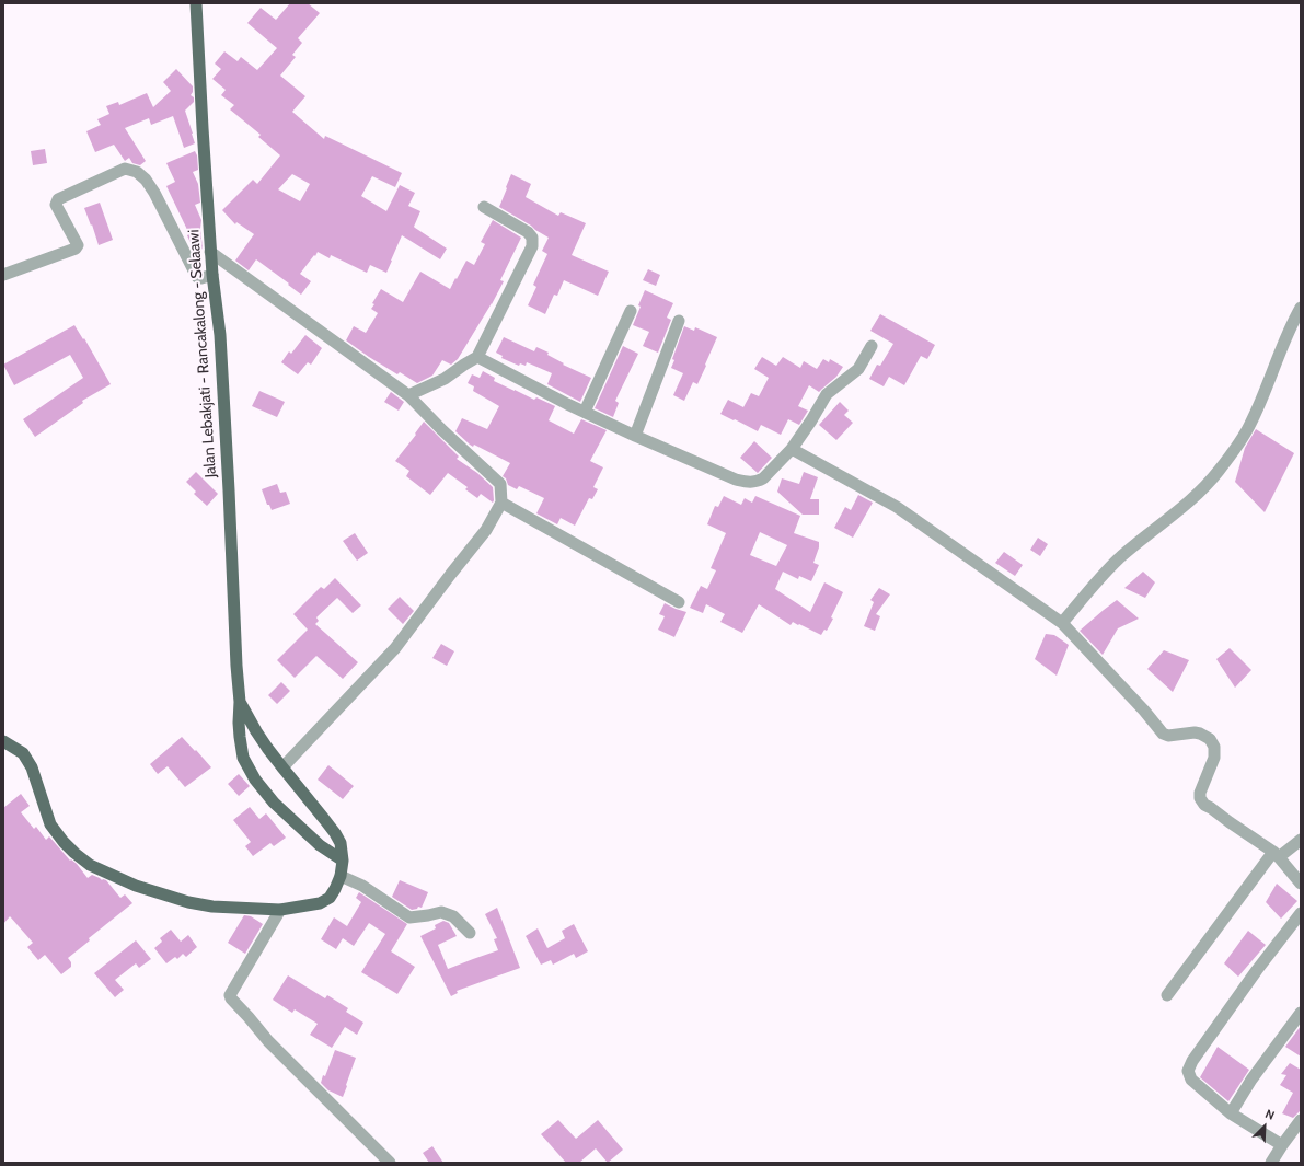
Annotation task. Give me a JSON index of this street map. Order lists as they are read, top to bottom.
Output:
{
  "streets": {
    "main road": ["Jalan Lebakjati - Rancakalong - Selaawi"]
  },
  "north": "top right"
}
